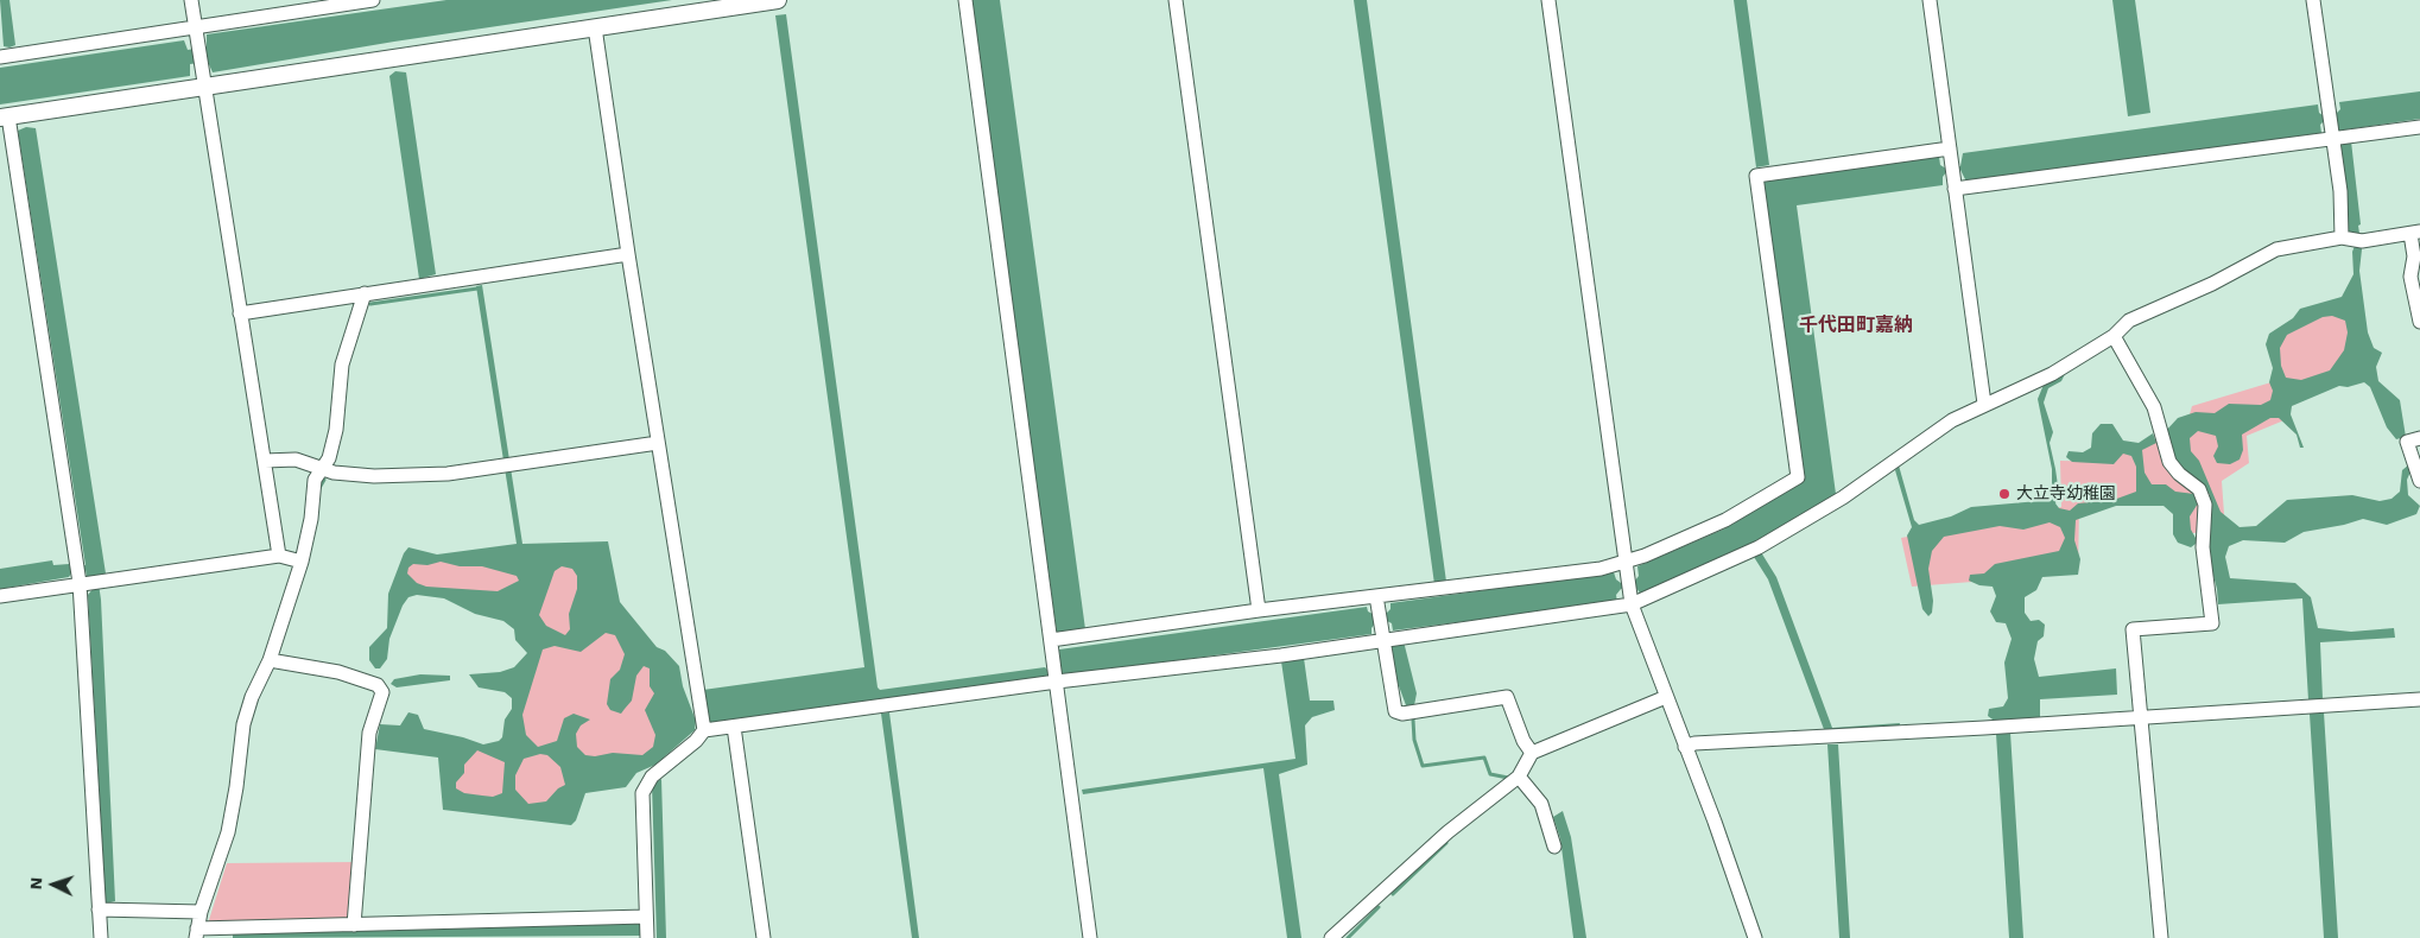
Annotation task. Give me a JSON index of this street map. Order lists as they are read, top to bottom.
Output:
{
  "districts": ["千代田町嘉納"],
  "places": ["大立寺幼稚園"],
  "north": "left"
}
